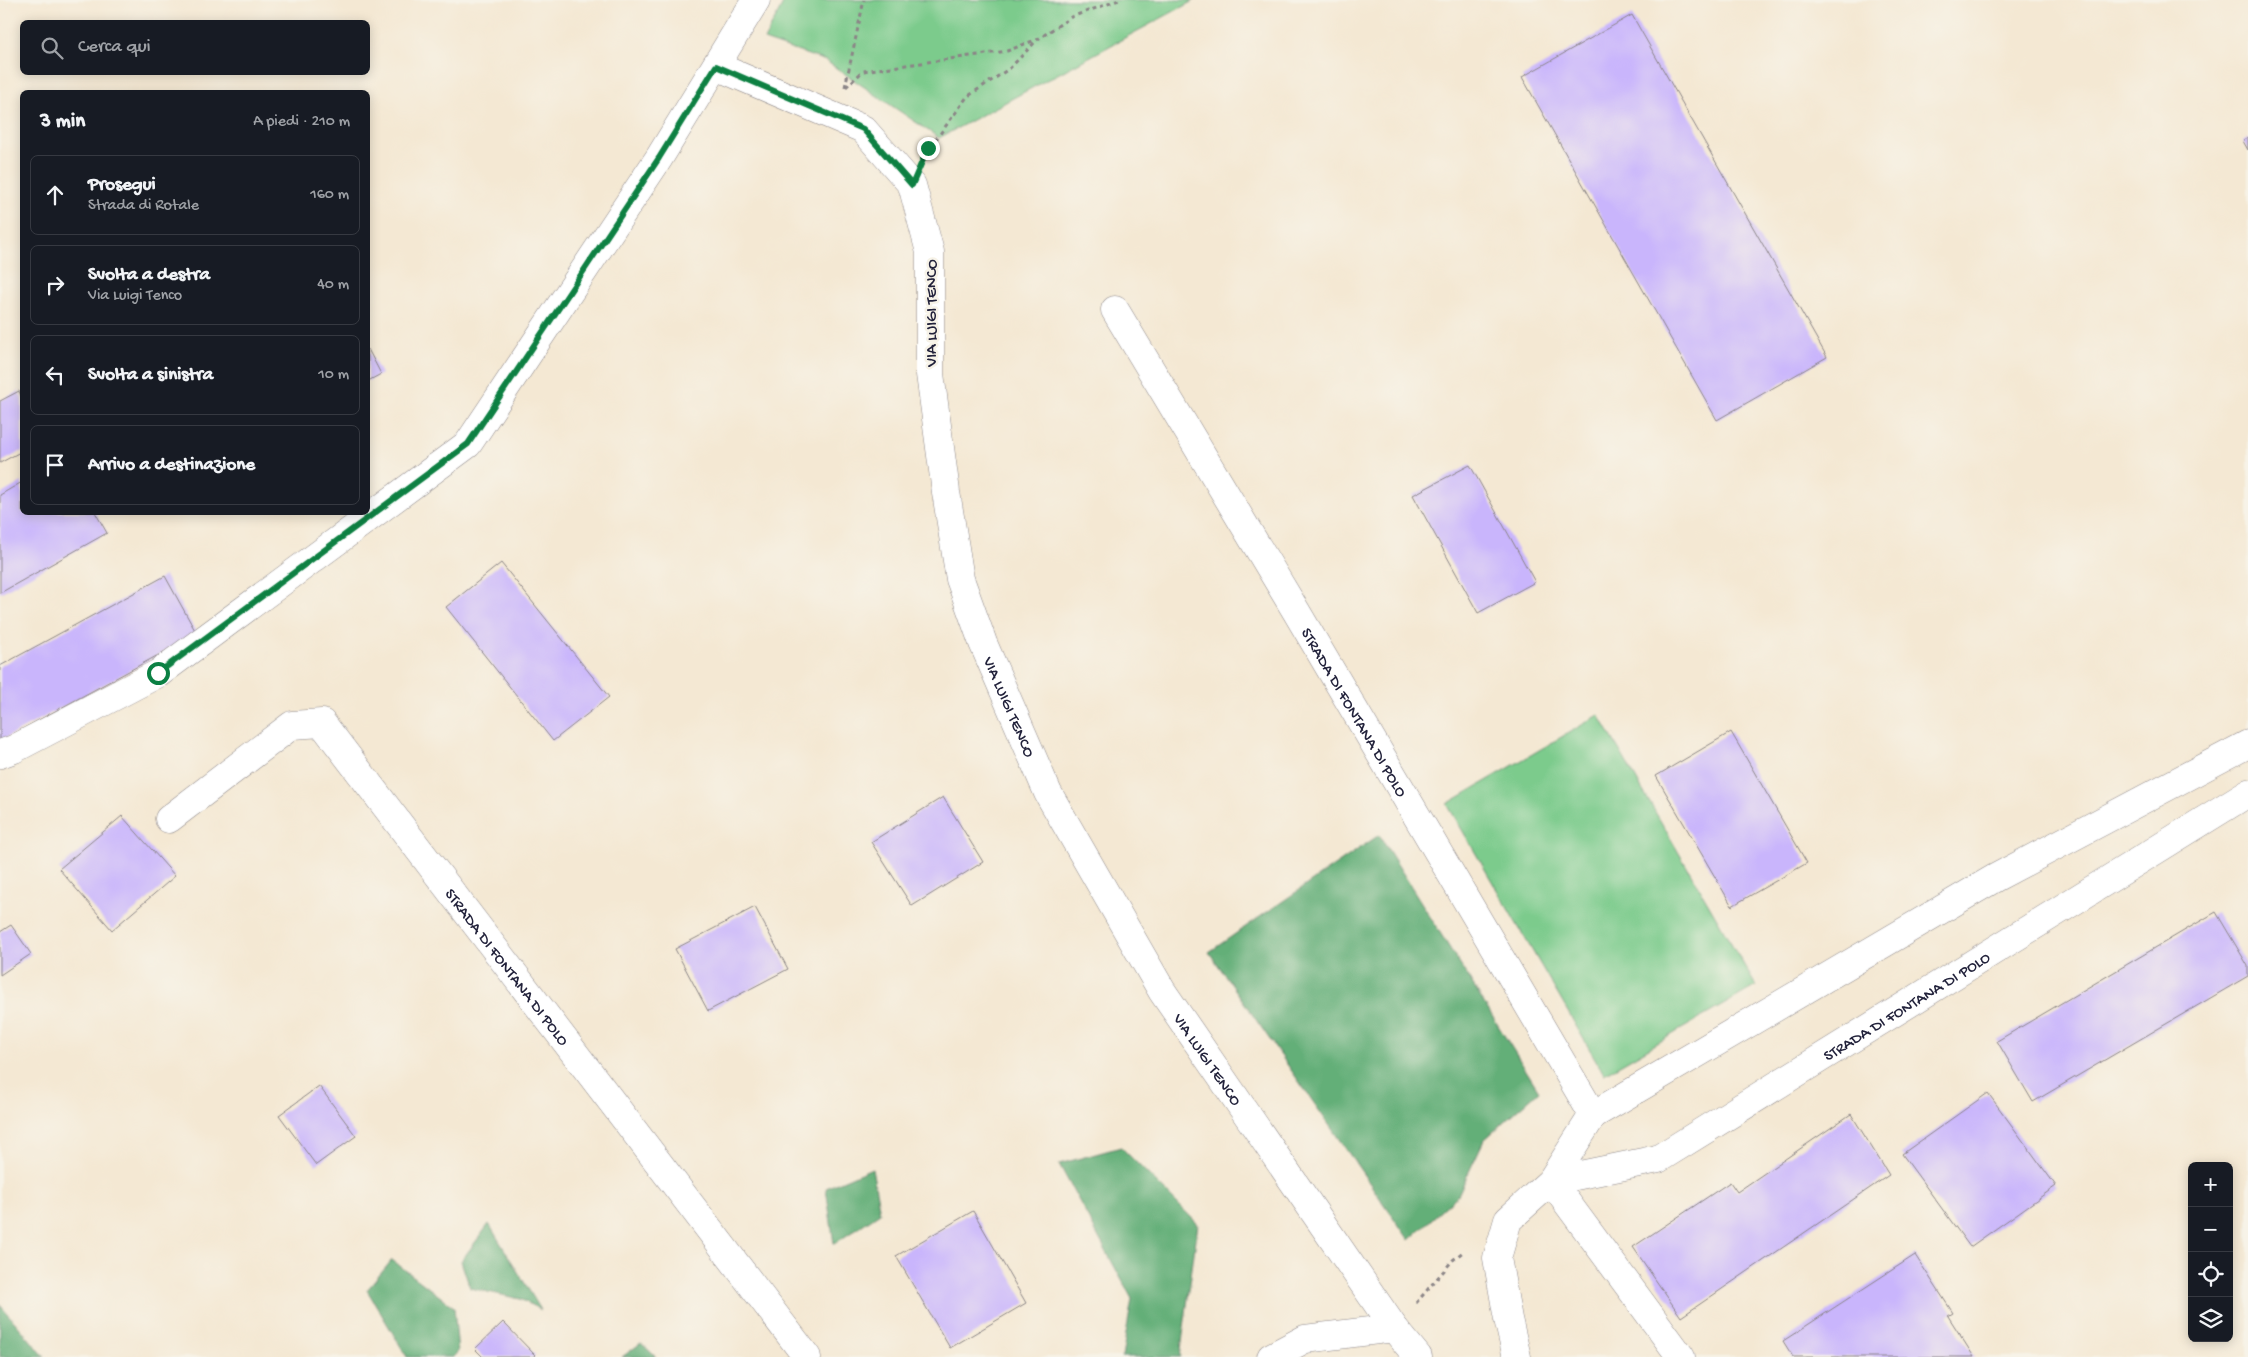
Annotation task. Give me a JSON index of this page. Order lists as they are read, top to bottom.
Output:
{
  "streets": {
    "street": ["VIA LUIGI TENCO", "STRADA DI FONTANA DI POLO"]
  },
  "page": {
    "search": "Cerca qui",
    "heading": ["3 min", "A piedi · 210 m"],
    "list": [
      ["Prosegui", "Strada di Rotale", "160 m"],
      ["Svolta a destra", "Via Luigi Tenco", "40 m"],
      ["Svolta a sinistra", "10 m"],
      "Arrivo a destinazione"
    ],
    "map_buttons": ["+", "−"]
  }
}
